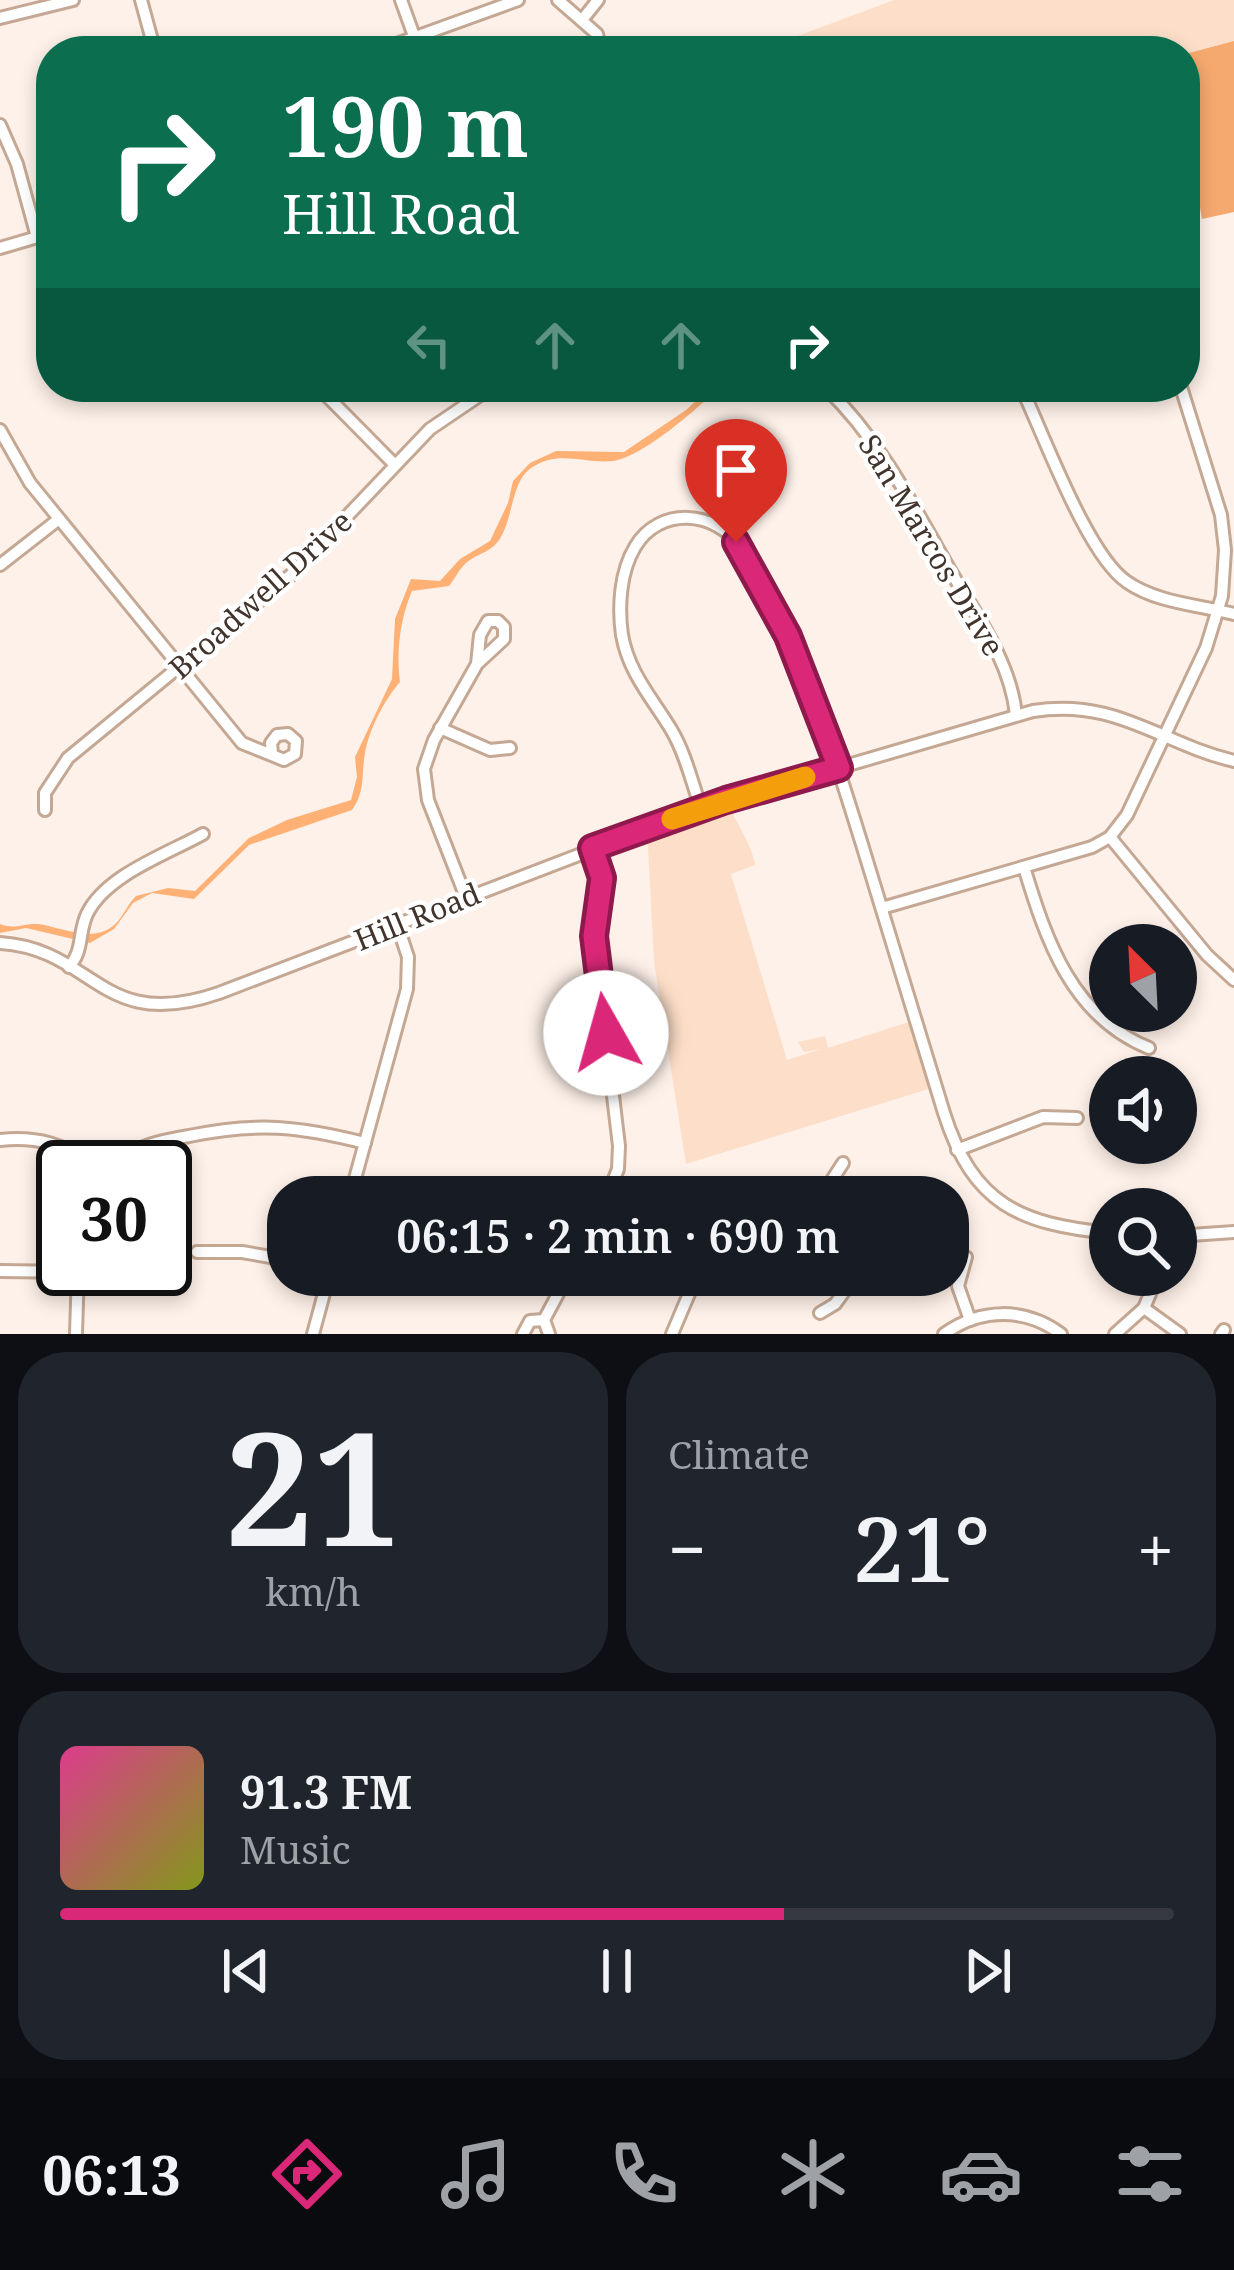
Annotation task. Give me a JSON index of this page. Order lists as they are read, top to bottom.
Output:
{
  "streets": {
    "street": ["San Marcos Drive", "Broadwell Drive", "Hill Road"]
  },
  "crossings": [
    ["San Marcos Drive", "Hill Road"]
  ],
  "north": "top left",
  "page": {
    "turn": ["190 m", "Hill Road"],
    "limit": "30",
    "trip": "06:15 · 2 min · 690 m",
    "tile": [
      ["21", "km/h"],
      "Climate"
    ],
    "heat": ["−", "21°", "+"],
    "song": ["91.3 FM", "Music"],
    "tabs": "06:13"
  }
}
